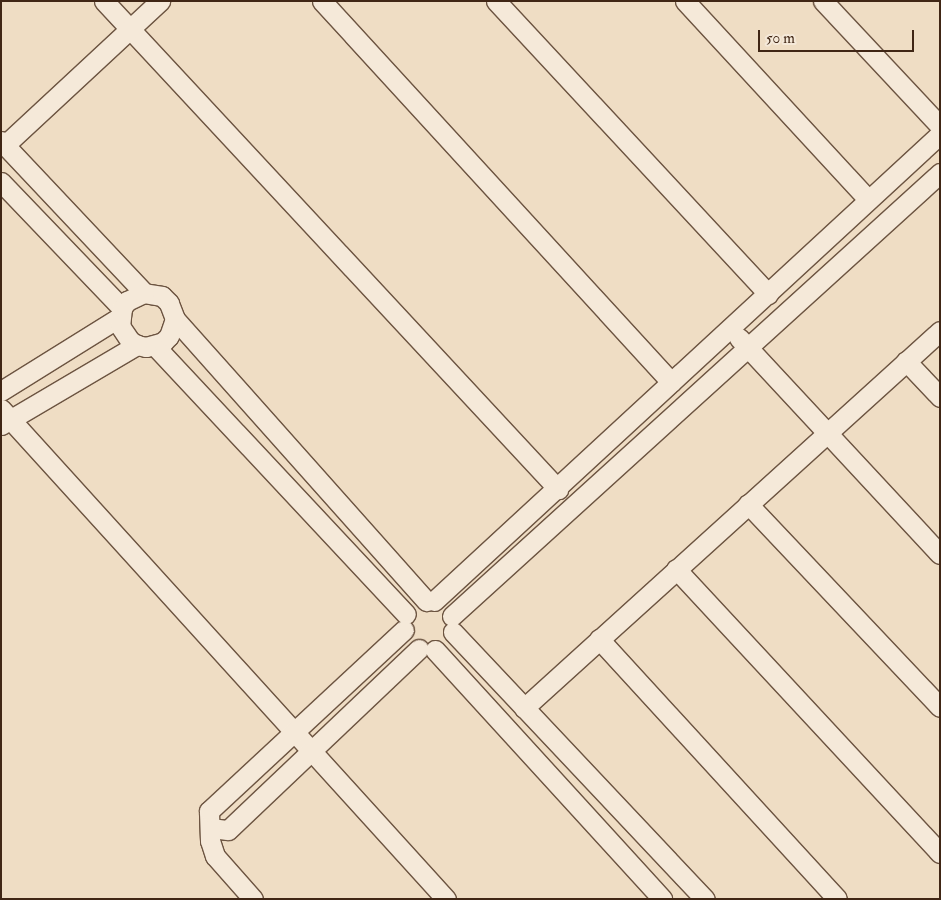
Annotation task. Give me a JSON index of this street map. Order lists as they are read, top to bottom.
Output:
{
  "scale_bar": "50 m"
}
